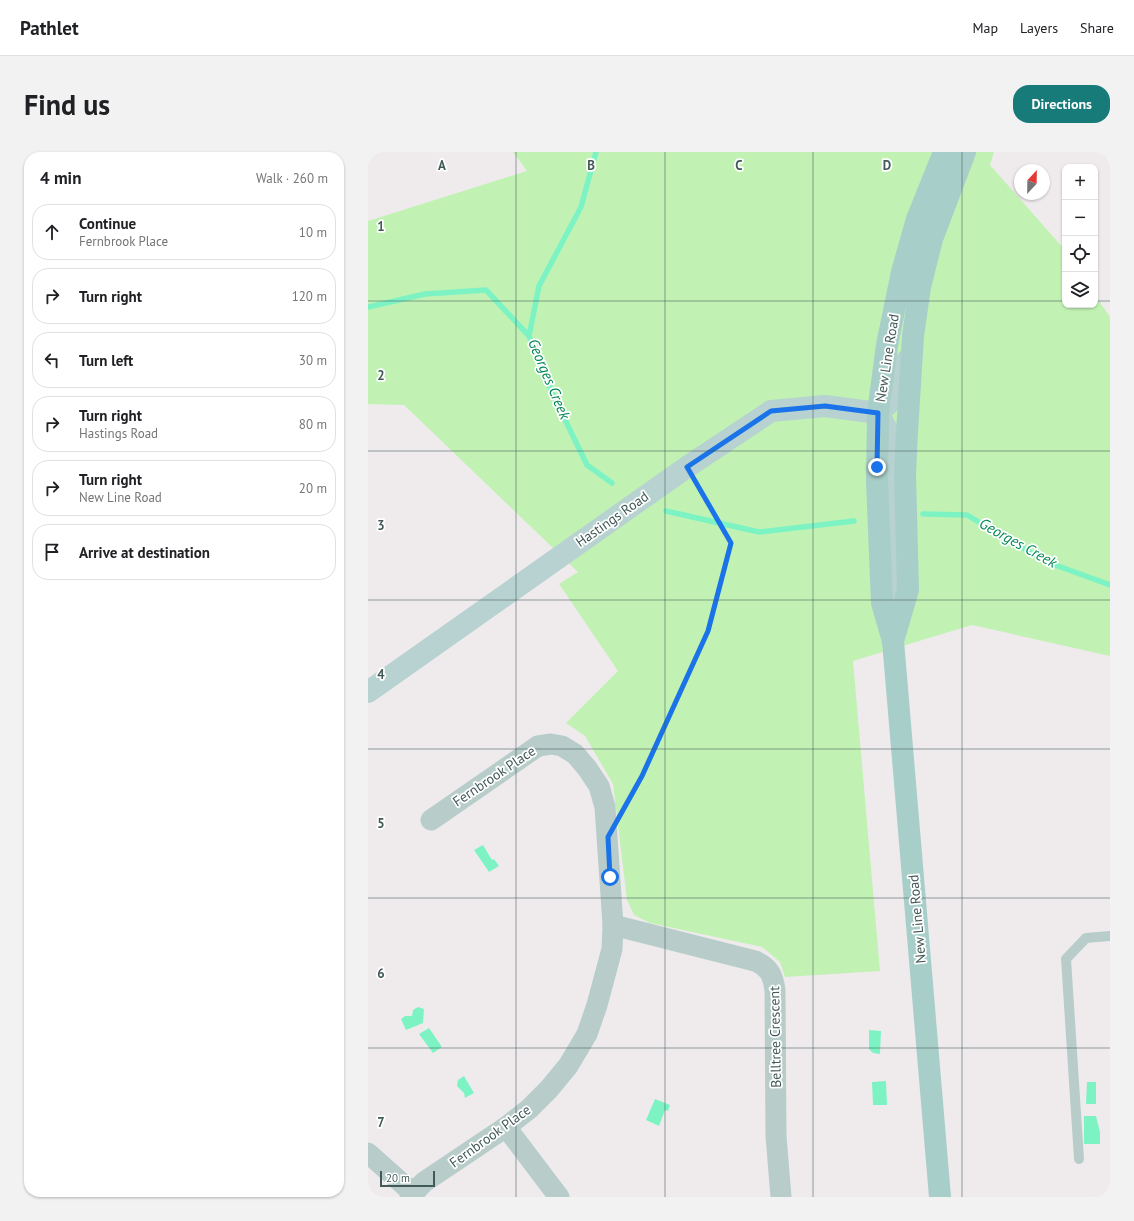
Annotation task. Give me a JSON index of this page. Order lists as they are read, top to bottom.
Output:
{
  "streets": {
    "main road": ["New Line Road", "Hastings Road"],
    "street": ["Fernbrook Place", "Belltree Crescent"]
  },
  "crossings": [
    ["New Line Road", "Hastings Road"],
    ["Fernbrook Place", "Belltree Crescent"]
  ],
  "water": ["Georges Creek"],
  "scale_bar": "20 m",
  "north": "top",
  "page": {
    "header": "Pathlet",
    "nav": ["Map", "Layers", "Share"],
    "buttons": "Directions",
    "title": "Find us",
    "heading": ["4 min", "Walk · 260 m"],
    "map_buttons": ["+", "−"],
    "list": [
      ["Continue", "Fernbrook Place", "10 m"],
      ["Turn right", "120 m"],
      ["Turn left", "30 m"],
      ["Turn right", "Hastings Road", "80 m"],
      ["Turn right", "New Line Road", "20 m"],
      "Arrive at destination"
    ],
    "scale": "20 m"
  },
  "grid": {
    "columns": [
      "A",
      "B",
      "C",
      "D"
    ],
    "rows": [
      "1",
      "2",
      "3",
      "4",
      "5",
      "6",
      "7"
    ]
  }
}
